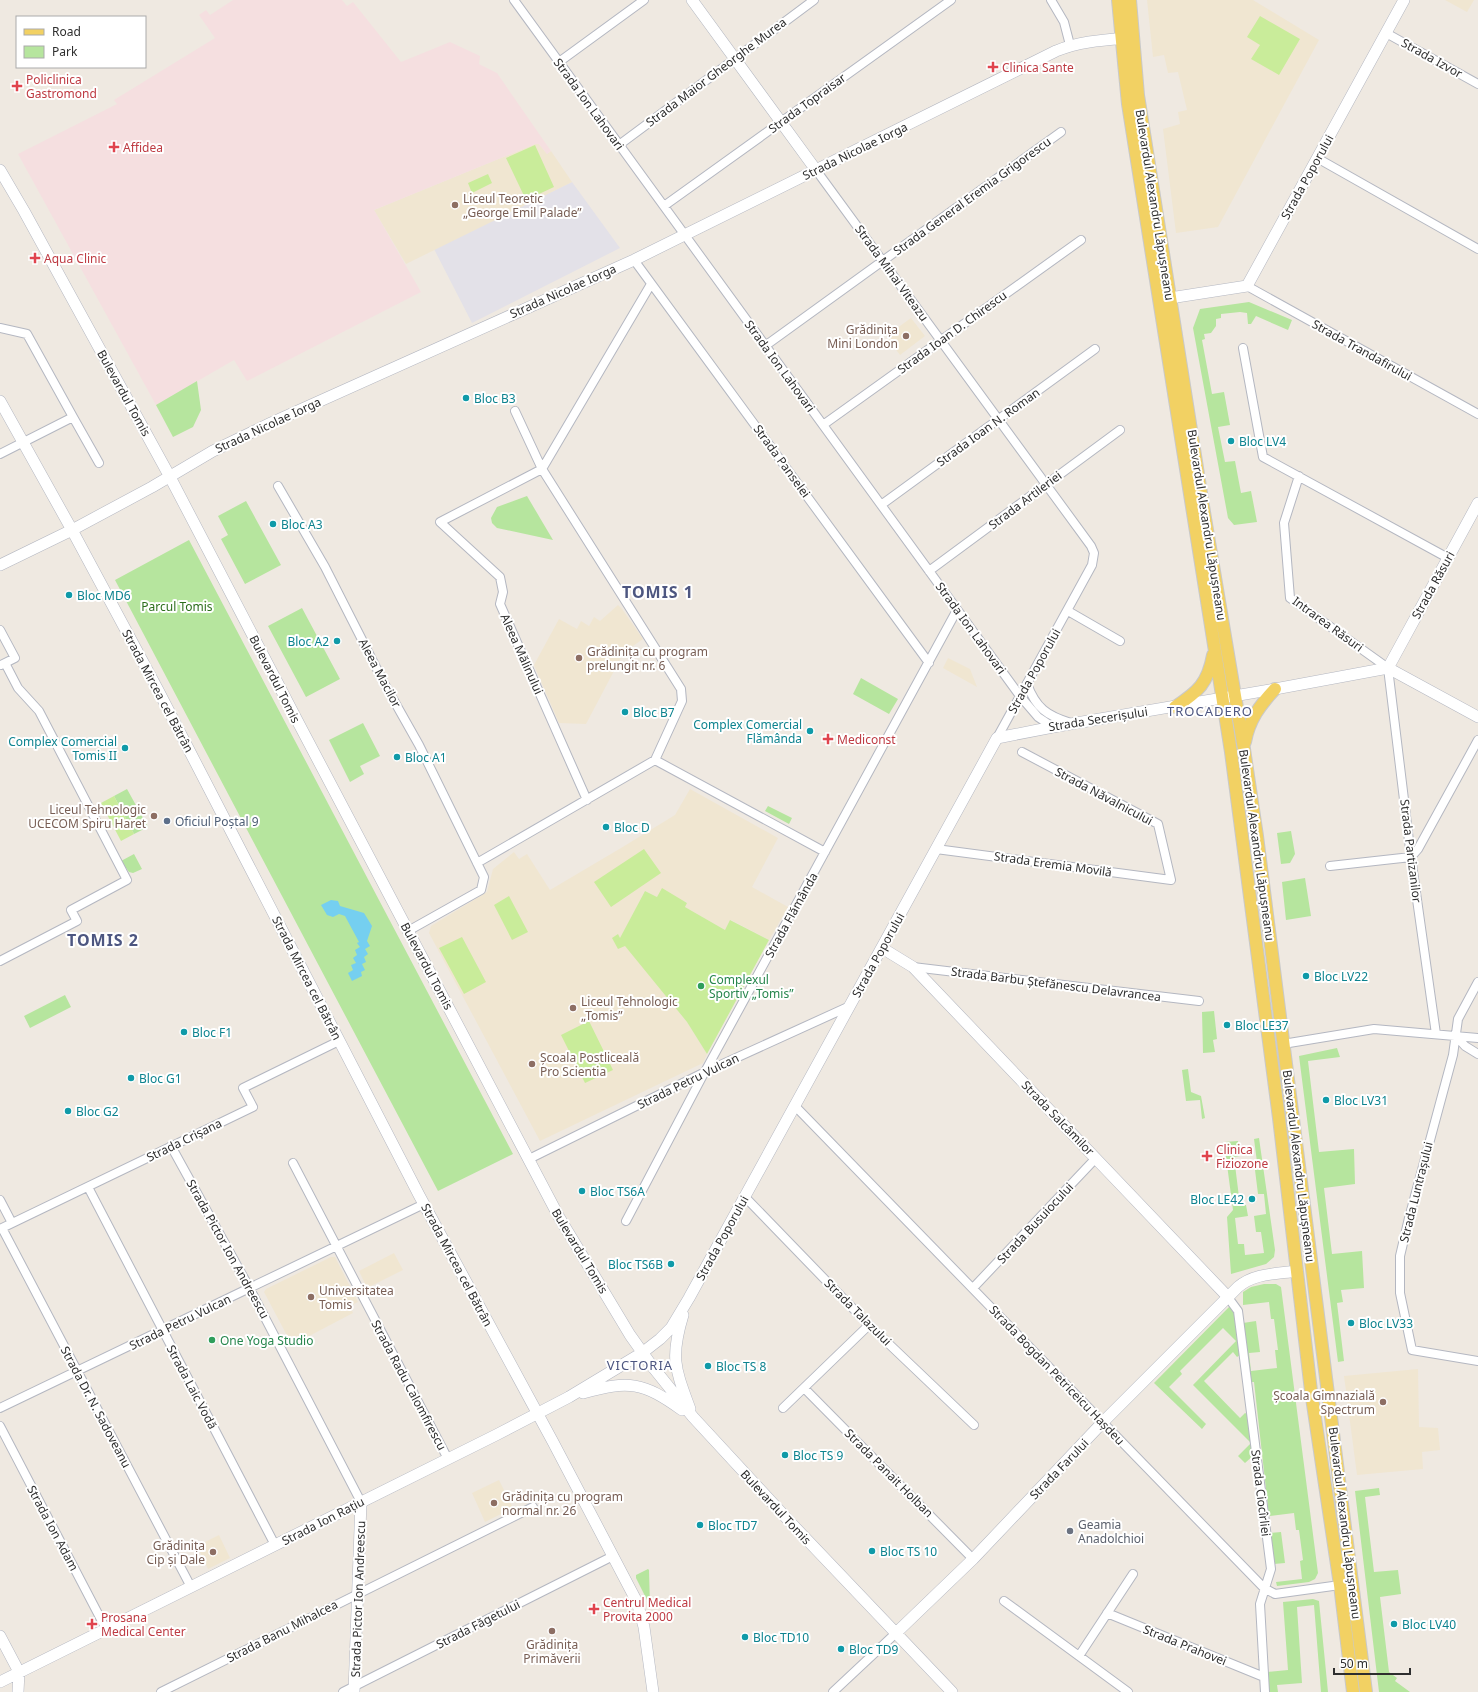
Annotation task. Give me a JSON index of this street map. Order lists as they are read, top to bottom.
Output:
{
  "streets": {
    "main road": ["Bulevardul Alexandru Lăpușneanu"],
    "street": [
      "Strada Izvor",
      "Strada Maior Gheorghe Murea",
      "Strada Topraisar",
      "Strada Ion Lahovari",
      "Strada Nicolae Iorga",
      "Strada Poporului",
      "Strada General Eremia Grigorescu",
      "Strada Mihai Viteazu",
      "Strada Ioan D. Chirescu",
      "Strada Trandafirului",
      "Bulevardul Tomis",
      "Strada Ioan N. Roman",
      "Strada Panselei",
      "Strada Artileriei",
      "Strada Răsuri",
      "Intrarea Răsuri",
      "Aleea Mălinului",
      "Aleea Macilor",
      "Strada Mircea cel Bătrân",
      "Strada Secerișului",
      "Strada Năvalnicului",
      "Strada Partizanilor",
      "Strada Eremia Movilă",
      "Strada Flămânda",
      "Strada Barbu Ștefănescu Delavrancea",
      "Strada Petru Vulcan",
      "Strada Salcâmilor",
      "Strada Crișana",
      "Strada Luntrașului",
      "Strada Busuiocului",
      "Strada Pictor Ion Andreescu",
      "Strada Talazului",
      "Strada Bogdan Petriceicu Hașdeu",
      "Strada Radu Calomfirescu",
      "Strada Laic Vodă",
      "Strada Dr. N. Sadoveanu",
      "Strada Farului",
      "Strada Panait Holban",
      "Strada Ciocîrliei",
      "Strada Ion Rațiu",
      "Strada Ion Adam",
      "Strada Făgetului",
      "Strada Banu Mihalcea",
      "Strada Prahovei"
    ]
  },
  "crossings": [
    ["Strada Izvor", "Strada Poporului"],
    ["Strada Maior Gheorghe Murea", "Strada Ion Lahovari"],
    ["Strada Maior Gheorghe Murea", "Strada Mihai Viteazu"],
    ["Strada Topraisar", "Strada Ion Lahovari"],
    ["Strada Topraisar", "Strada Mihai Viteazu"],
    ["Strada Ion Lahovari", "Strada Nicolae Iorga"],
    ["Strada Ion Lahovari", "Strada Poporului"],
    ["Strada Ion Lahovari", "Strada General Eremia Grigorescu"],
    ["Strada Ion Lahovari", "Strada Ioan D. Chirescu"],
    ["Strada Ion Lahovari", "Strada Ioan N. Roman"],
    ["Strada Ion Lahovari", "Strada Artileriei"],
    ["Strada Ion Lahovari", "Strada Secerișului"],
    ["Strada Ion Lahovari", "Strada Flămânda"],
    ["Strada Nicolae Iorga", "Bulevardul Alexandru Lăpușneanu"],
    ["Strada Nicolae Iorga", "Strada Mihai Viteazu"],
    ["Strada Nicolae Iorga", "Bulevardul Tomis"],
    ["Strada Nicolae Iorga", "Strada Panselei"],
    ["Strada Nicolae Iorga", "Strada Mircea cel Bătrân"],
    ["Strada Poporului", "Strada Mihai Viteazu"],
    ["Strada Poporului", "Strada Trandafirului"],
    ["Strada Poporului", "Bulevardul Tomis"],
    ["Strada Poporului", "Strada Secerișului"],
    ["Strada Poporului", "Strada Eremia Movilă"],
    ["Strada Poporului", "Strada Petru Vulcan"],
    ["Strada Poporului", "Strada Salcâmilor"],
    ["Strada Poporului", "Strada Talazului"],
    ["Strada Poporului", "Strada Bogdan Petriceicu Hașdeu"],
    ["Strada Poporului", "Strada Ion Rațiu"],
    ["Strada General Eremia Grigorescu", "Strada Mihai Viteazu"],
    ["Bulevardul Alexandru Lăpușneanu", "Strada Secerișului"],
    ["Bulevardul Alexandru Lăpușneanu", "Strada Bogdan Petriceicu Hașdeu"],
    ["Bulevardul Alexandru Lăpușneanu", "Strada Farului"],
    ["Strada Mihai Viteazu", "Strada Ioan D. Chirescu"],
    ["Strada Mihai Viteazu", "Strada Ioan N. Roman"],
    ["Strada Mihai Viteazu", "Strada Artileriei"],
    ["Bulevardul Tomis", "Strada Petru Vulcan"],
    ["Bulevardul Tomis", "Strada Farului"],
    ["Bulevardul Tomis", "Strada Ion Rațiu"],
    ["Strada Panselei", "Strada Flămânda"],
    ["Strada Răsuri", "Intrarea Răsuri"],
    ["Strada Răsuri", "Strada Secerișului"],
    ["Strada Răsuri", "Strada Partizanilor"],
    ["Intrarea Răsuri", "Strada Secerișului"],
    ["Intrarea Răsuri", "Strada Partizanilor"],
    ["Strada Mircea cel Bătrân", "Strada Petru Vulcan"],
    ["Strada Mircea cel Bătrân", "Strada Crișana"],
    ["Strada Mircea cel Bătrân", "Strada Ion Rațiu"],
    ["Strada Mircea cel Bătrân", "Strada Făgetului"],
    ["Strada Secerișului", "Strada Partizanilor"],
    ["Strada Năvalnicului", "Strada Eremia Movilă"],
    ["Strada Flămânda", "Strada Petru Vulcan"],
    ["Strada Barbu Ștefănescu Delavrancea", "Strada Salcâmilor"],
    ["Strada Petru Vulcan", "Strada Pictor Ion Andreescu"],
    ["Strada Petru Vulcan", "Strada Radu Calomfirescu"],
    ["Strada Petru Vulcan", "Strada Laic Vodă"],
    ["Strada Petru Vulcan", "Strada Dr. N. Sadoveanu"],
    ["Strada Salcâmilor", "Strada Busuiocului"],
    ["Strada Salcâmilor", "Strada Farului"],
    ["Strada Salcâmilor", "Strada Ciocîrliei"],
    ["Strada Crișana", "Strada Pictor Ion Andreescu"],
    ["Strada Crișana", "Strada Laic Vodă"],
    ["Strada Crișana", "Strada Dr. N. Sadoveanu"],
    ["Strada Busuiocului", "Strada Bogdan Petriceicu Hașdeu"],
    ["Strada Pictor Ion Andreescu", "Strada Ion Rațiu"],
    ["Strada Pictor Ion Andreescu", "Strada Făgetului"],
    ["Strada Pictor Ion Andreescu", "Strada Banu Mihalcea"],
    ["Strada Bogdan Petriceicu Hașdeu", "Strada Farului"],
    ["Strada Bogdan Petriceicu Hașdeu", "Strada Ciocîrliei"],
    ["Strada Radu Calomfirescu", "Strada Ion Rațiu"],
    ["Strada Laic Vodă", "Strada Ion Rațiu"],
    ["Strada Dr. N. Sadoveanu", "Strada Ion Rațiu"],
    ["Strada Farului", "Strada Panait Holban"],
    ["Strada Farului", "Strada Ciocîrliei"],
    ["Strada Ciocîrliei", "Strada Prahovei"],
    ["Strada Ion Rațiu", "Strada Ion Adam"]
  ],
  "districts": [
    "TOMIS 1",
    "TROCADERO",
    "TOMIS 2",
    "VICTORIA"
  ],
  "parks": ["Parcul Tomis"],
  "places": {
    "health": [
      "Clinica Sante",
      "Policlinica Gastromond",
      "Affidea",
      "Aqua Clinic",
      "Mediconst",
      "Clinica Fiziozone",
      "Centrul Medical Provita 2000",
      "Prosana Medical Center"
    ],
    "other": [
      "Liceul Teoretic „George Emil Palade”",
      "Grădinița Mini London",
      "Bloc B3",
      "Bloc LV4",
      "Bloc A3",
      "Bloc MD6",
      "Bloc A2",
      "Grădinița cu program prelungit nr. 6",
      "Bloc B7",
      "Complex Comercial Flămânda",
      "Complex Comercial Tomis II",
      "Bloc A1",
      "Liceul Tehnologic UCECOM Spiru Haret",
      "Oficiul Poștal 9",
      "Bloc D",
      "Bloc LV22",
      "Complexul Sportiv „Tomis”",
      "Liceul Tehnologic „Tomis”",
      "Bloc LE37",
      "Bloc F1",
      "Școala Postliceală Pro Scientia",
      "Bloc G1",
      "Bloc LV31",
      "Bloc G2",
      "Bloc TS6A",
      "Bloc LE42",
      "Bloc TS6B",
      "Universitatea Tomis",
      "Bloc LV33",
      "One Yoga Studio",
      "Bloc TS 8",
      "Școala Gimnazială Spectrum",
      "Bloc TS 9",
      "Grădinița cu program normal nr. 26",
      "Bloc TD7",
      "Geamia Anadolchioi",
      "Bloc TS 10",
      "Grădinița Cip și Dale",
      "Bloc LV40",
      "Grădinița Primăverii",
      "Bloc TD10",
      "Bloc TD9"
    ]
  },
  "legend": ["Road", "Park"],
  "scale_bar": "50 m"
}
